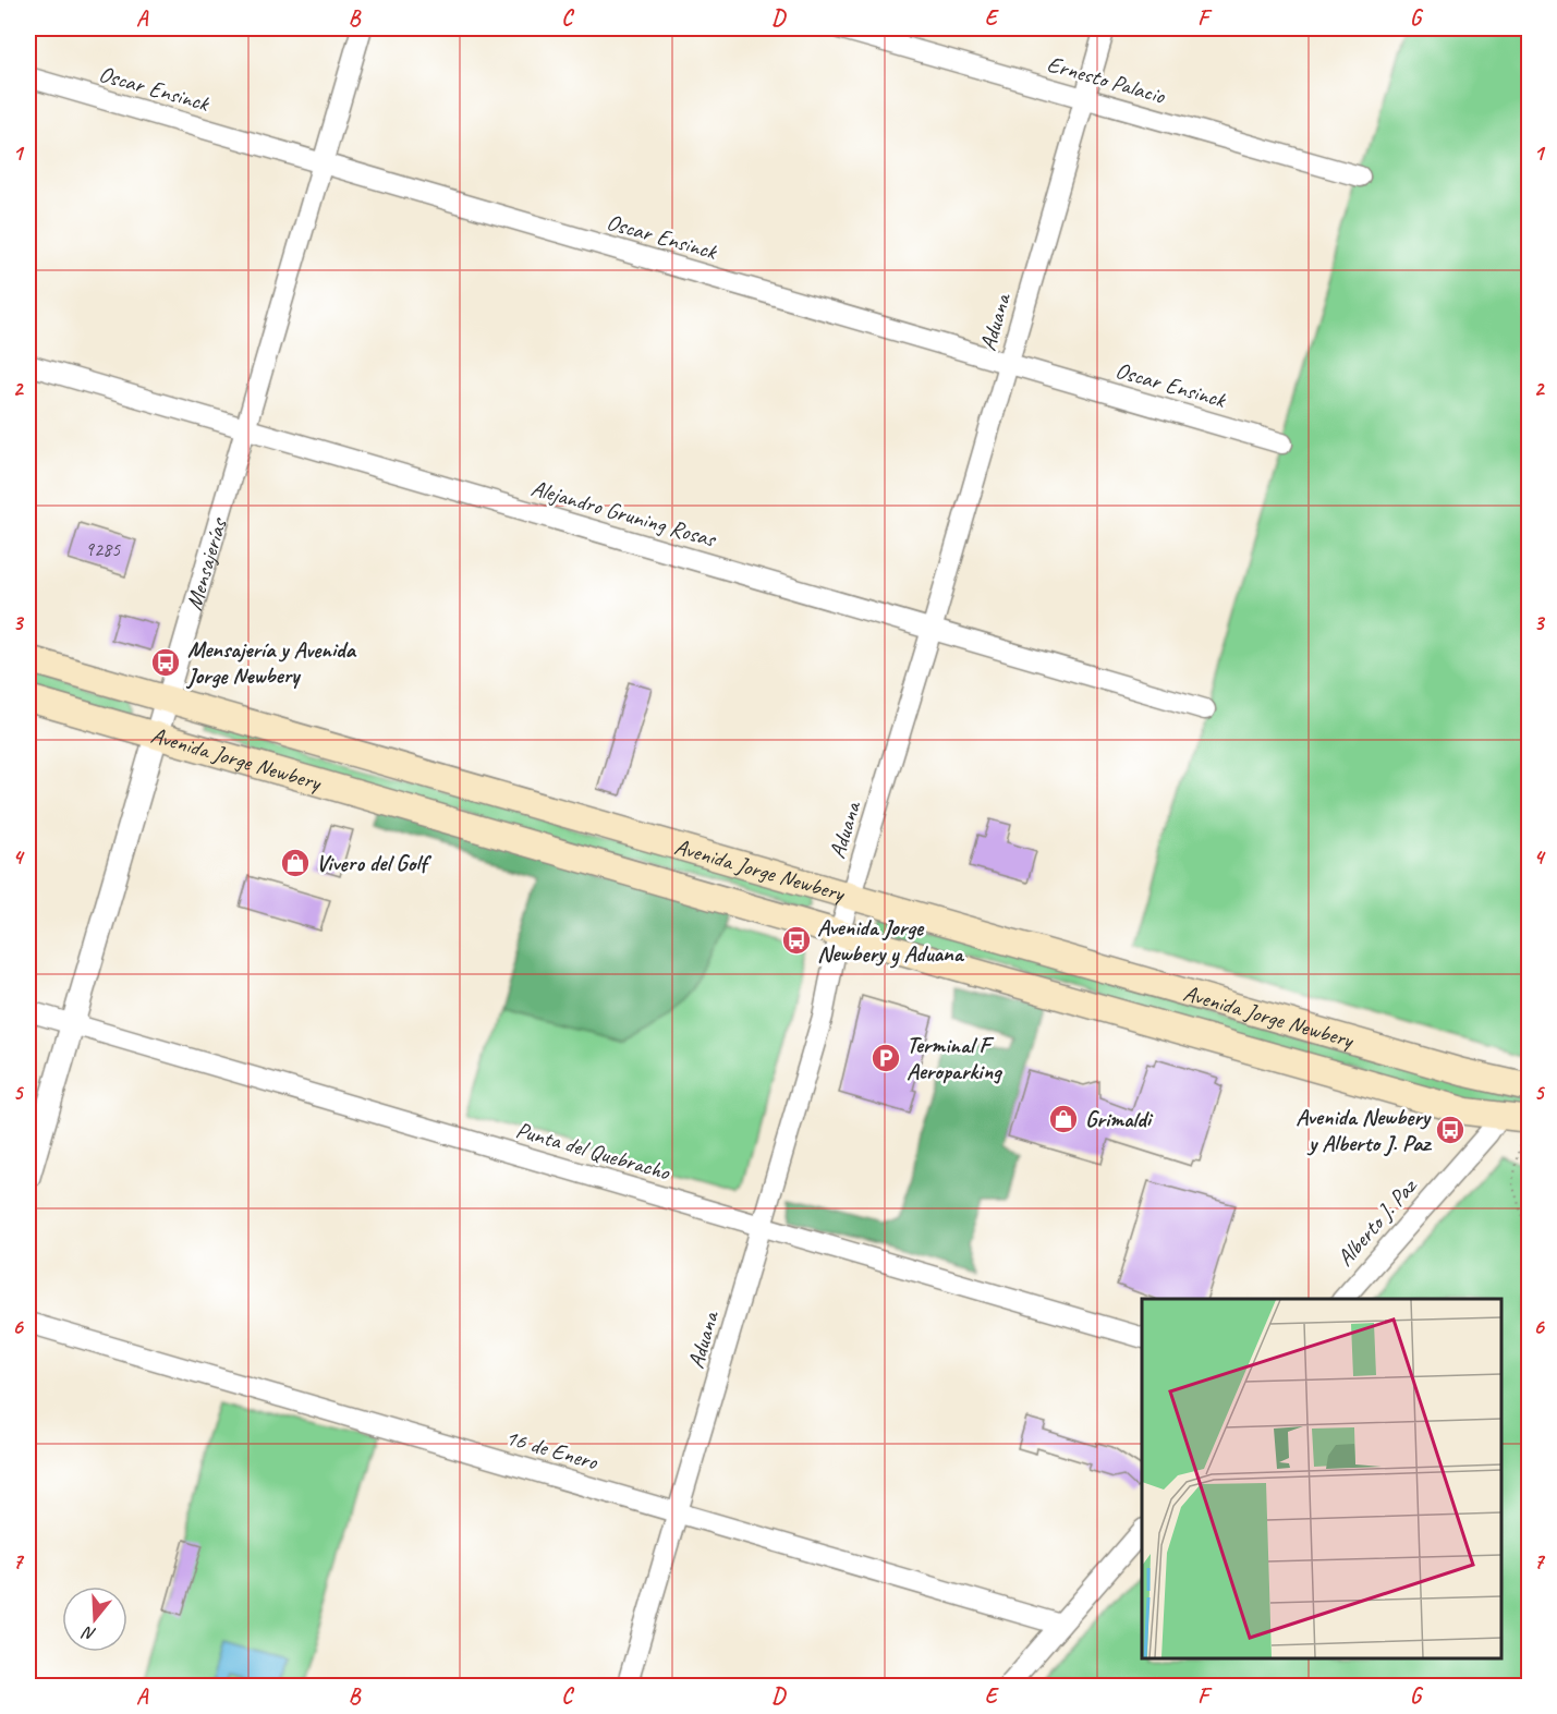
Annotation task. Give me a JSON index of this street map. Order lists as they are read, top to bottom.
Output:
{
  "streets": {
    "main road": ["Avenida Jorge Newbery"],
    "street": [
      "Ernesto Palacio",
      "Oscar Ensinck",
      "Aduana",
      "Alejandro Gruning Rosas",
      "Mensajerías",
      "Punta del Quebracho",
      "Alberto J. Paz",
      "16 de Enero"
    ]
  },
  "crossings": [
    ["Ernesto Palacio", "Aduana"],
    ["Oscar Ensinck", "Aduana"],
    ["Oscar Ensinck", "Mensajerías"],
    ["Aduana", "Alejandro Gruning Rosas"],
    ["Aduana", "Avenida Jorge Newbery"],
    ["Aduana", "Punta del Quebracho"],
    ["Aduana", "16 de Enero"],
    ["Alejandro Gruning Rosas", "Mensajerías"],
    ["Mensajerías", "Avenida Jorge Newbery"],
    ["Mensajerías", "Punta del Quebracho"],
    ["Avenida Jorge Newbery", "Alberto J. Paz"]
  ],
  "places": {
    "bus stop": ["Mensajería y Avenida Jorge Newbery", "Avenida Jorge Newbery y Aduana", "Avenida Newbery y Alberto J. Paz"],
    "shop": ["Vivero del Golf", "Grimaldi"],
    "parking": ["Terminal F Aeroparking"]
  },
  "house_numbers": ["9285"],
  "north": "bottom",
  "grid": {
    "columns": [
      "A",
      "B",
      "C",
      "D",
      "E",
      "F",
      "G"
    ],
    "rows": [
      "1",
      "2",
      "3",
      "4",
      "5",
      "6",
      "7"
    ]
  }
}
